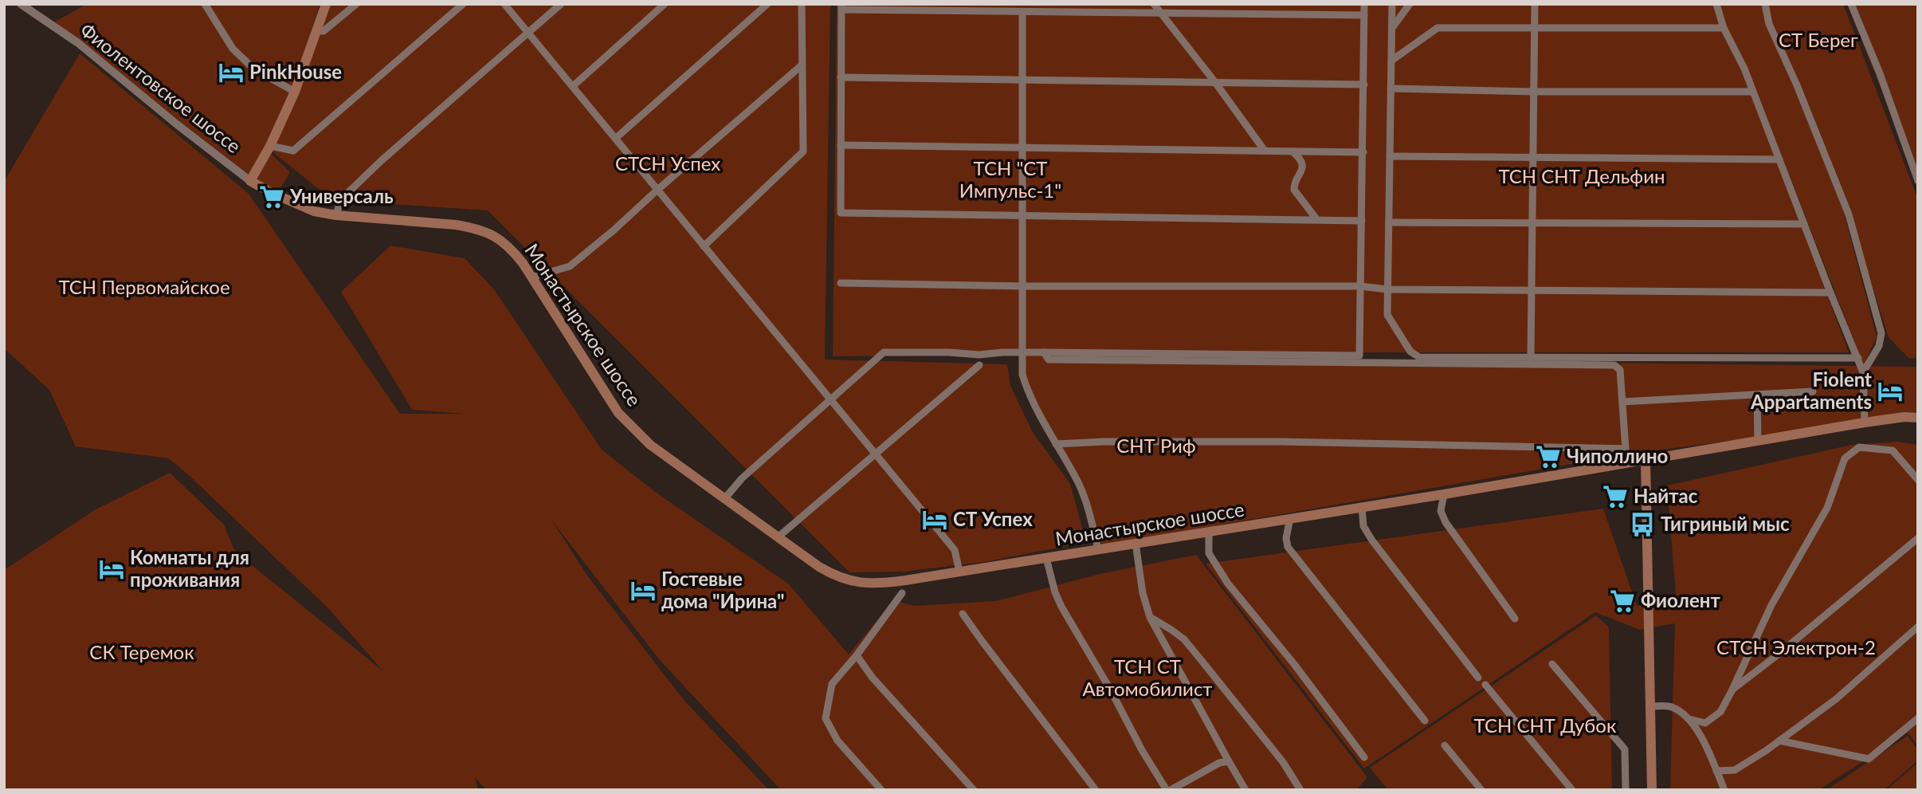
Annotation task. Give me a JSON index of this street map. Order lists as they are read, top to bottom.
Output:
{
  "streets": {
    "main road": ["Монастырское шоссе"],
    "street": ["Фиолентовское шоссе"]
  },
  "crossings": [
    ["Фиолентовское шоссе", "Монастырское шоссе"]
  ],
  "parks": [
    "СТ Берег",
    "СТСН Успех",
    "ТСН \"СТ Импульс-1\"",
    "ТСН СНТ Дельфин",
    "ТСН Первомайское",
    "СНТ Риф",
    "СТСН Электрон-2",
    "СК Теремок",
    "ТСН СТ Автомобилист",
    "ТСН СНТ Дубок"
  ],
  "places": {
    "hotel": [
      "PinkHouse",
      "Fiolent Appartaments",
      "СТ Успех",
      "Комнаты для проживания",
      "Гостевые дома \"Ирина\""
    ],
    "supermarket": [
      "Универсаль",
      "Чиполлино",
      "Найтас",
      "Фиолент"
    ],
    "bus stop": ["Тигриный мыс"]
  }
}
